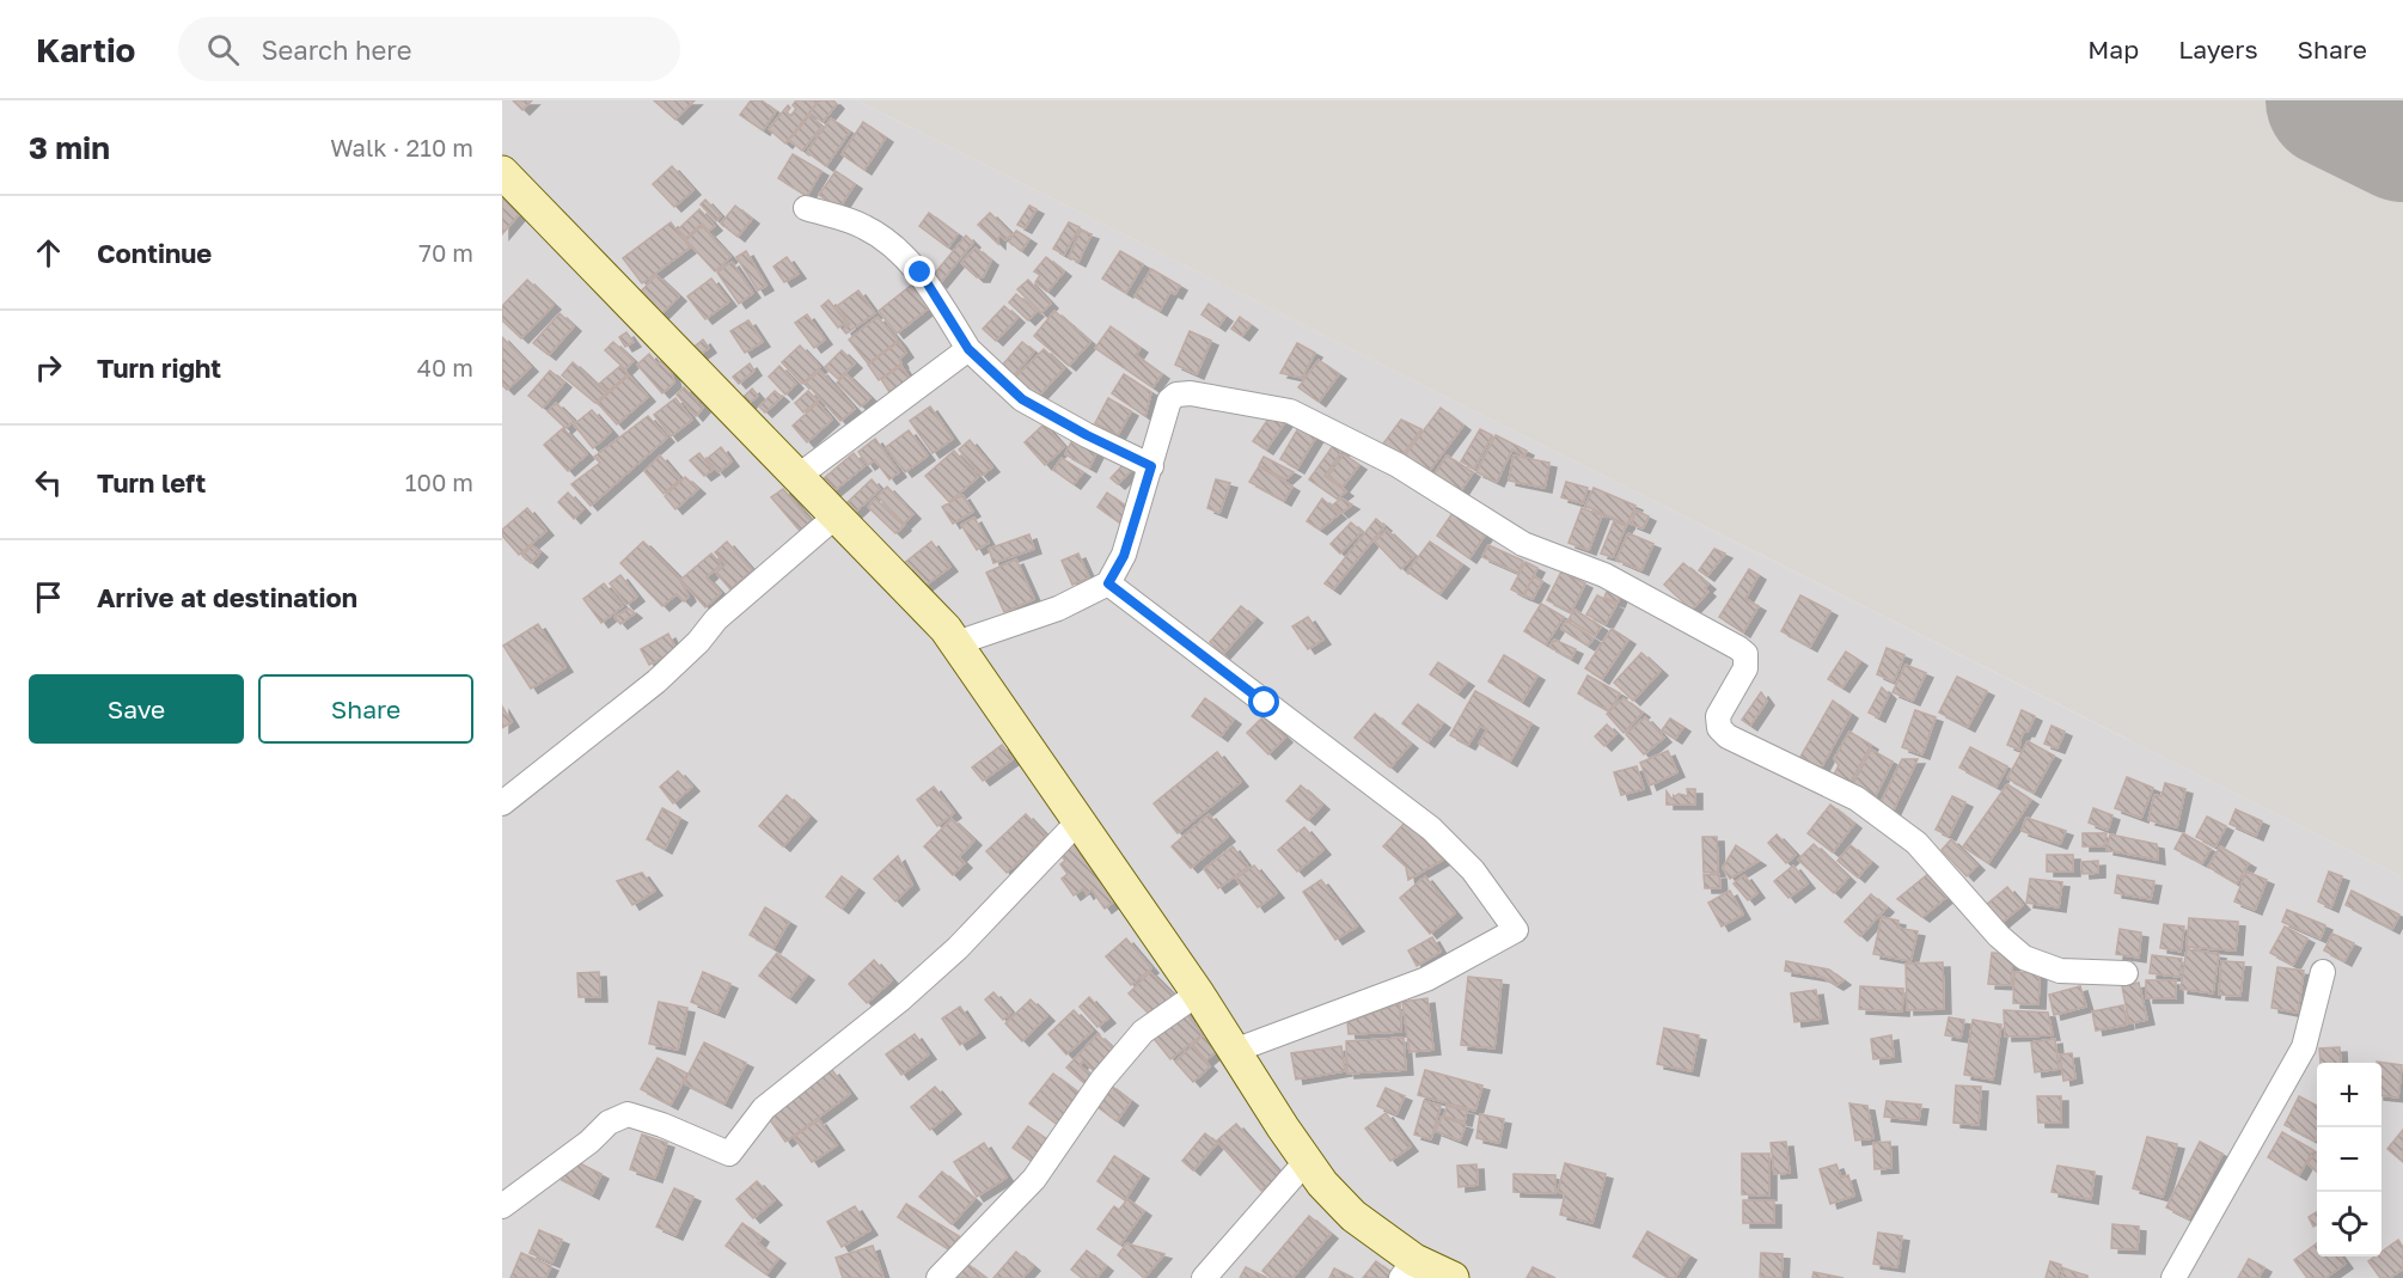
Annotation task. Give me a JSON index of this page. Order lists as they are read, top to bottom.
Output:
{
  "page": {
    "header": "Kartio",
    "search": "Search here",
    "nav": ["Map", "Layers", "Share"],
    "heading": ["3 min", "Walk · 210 m"],
    "list": [
      ["Continue", "70 m"],
      ["Turn right", "40 m"],
      ["Turn left", "100 m"],
      "Arrive at destination"
    ],
    "buttons": ["Save", "Share"],
    "map_buttons": ["+", "−"]
  }
}
